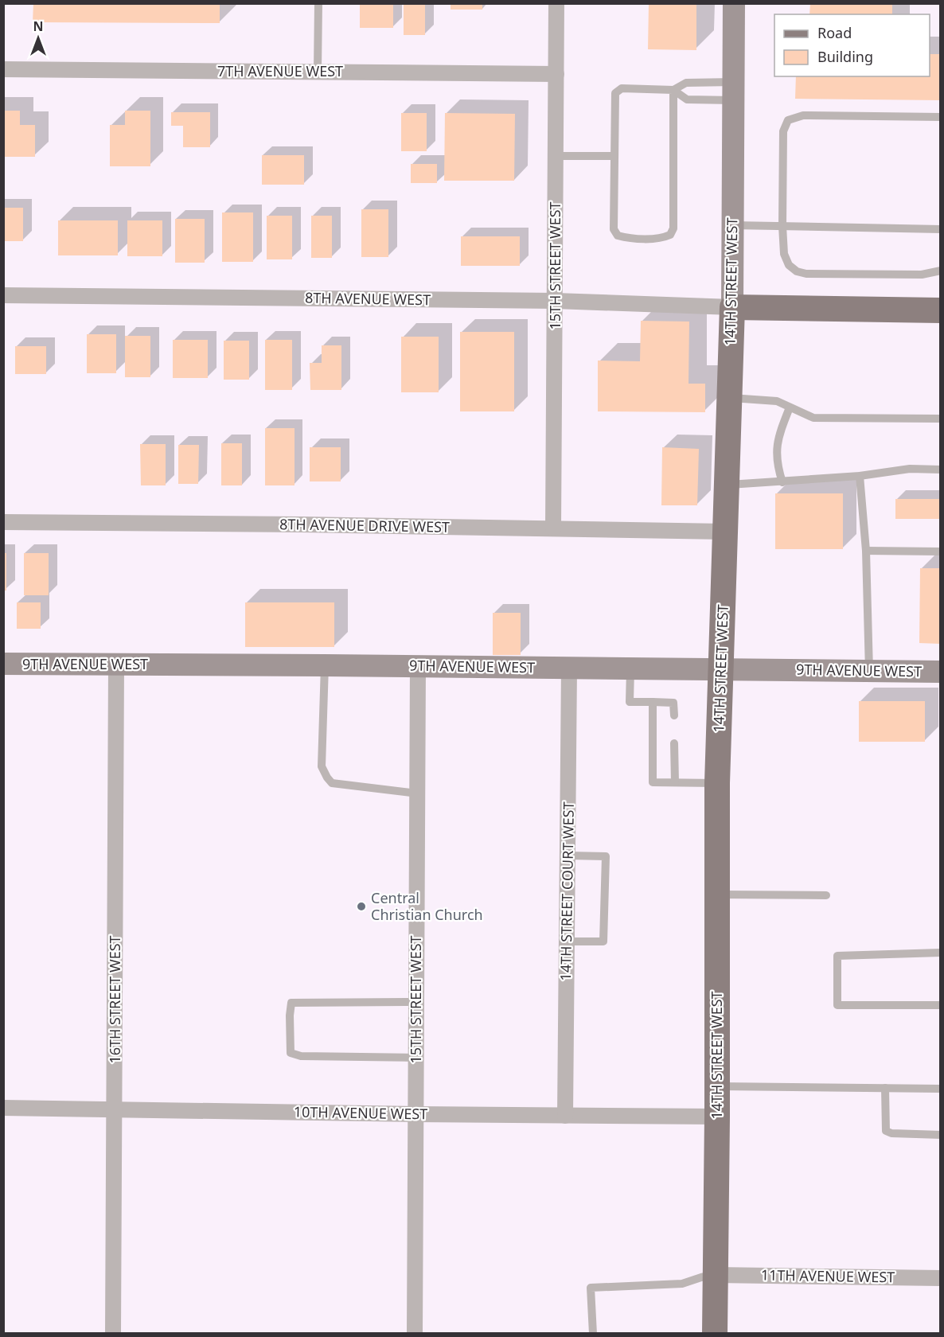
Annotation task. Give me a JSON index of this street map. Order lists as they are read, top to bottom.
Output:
{
  "streets": {
    "main road": ["14TH STREET WEST"],
    "street": [
      "7TH AVENUE WEST",
      "15TH STREET WEST",
      "8TH AVENUE WEST",
      "8TH AVENUE DRIVE WEST",
      "9TH AVENUE WEST",
      "14TH STREET COURT WEST",
      "16TH STREET WEST",
      "10TH AVENUE WEST",
      "11TH AVENUE WEST"
    ]
  },
  "crossings": [
    ["7TH AVENUE WEST", "15TH STREET WEST"],
    ["15TH STREET WEST", "8TH AVENUE WEST"],
    ["15TH STREET WEST", "8TH AVENUE DRIVE WEST"],
    ["15TH STREET WEST", "9TH AVENUE WEST"],
    ["15TH STREET WEST", "10TH AVENUE WEST"],
    ["14TH STREET WEST", "8TH AVENUE WEST"],
    ["14TH STREET WEST", "8TH AVENUE DRIVE WEST"],
    ["14TH STREET WEST", "9TH AVENUE WEST"],
    ["14TH STREET WEST", "10TH AVENUE WEST"],
    ["14TH STREET WEST", "11TH AVENUE WEST"],
    ["9TH AVENUE WEST", "14TH STREET COURT WEST"],
    ["9TH AVENUE WEST", "16TH STREET WEST"],
    ["14TH STREET COURT WEST", "10TH AVENUE WEST"],
    ["16TH STREET WEST", "10TH AVENUE WEST"]
  ],
  "places": ["Central Christian Church"],
  "legend": ["Road", "Building"],
  "north": "top"
}
